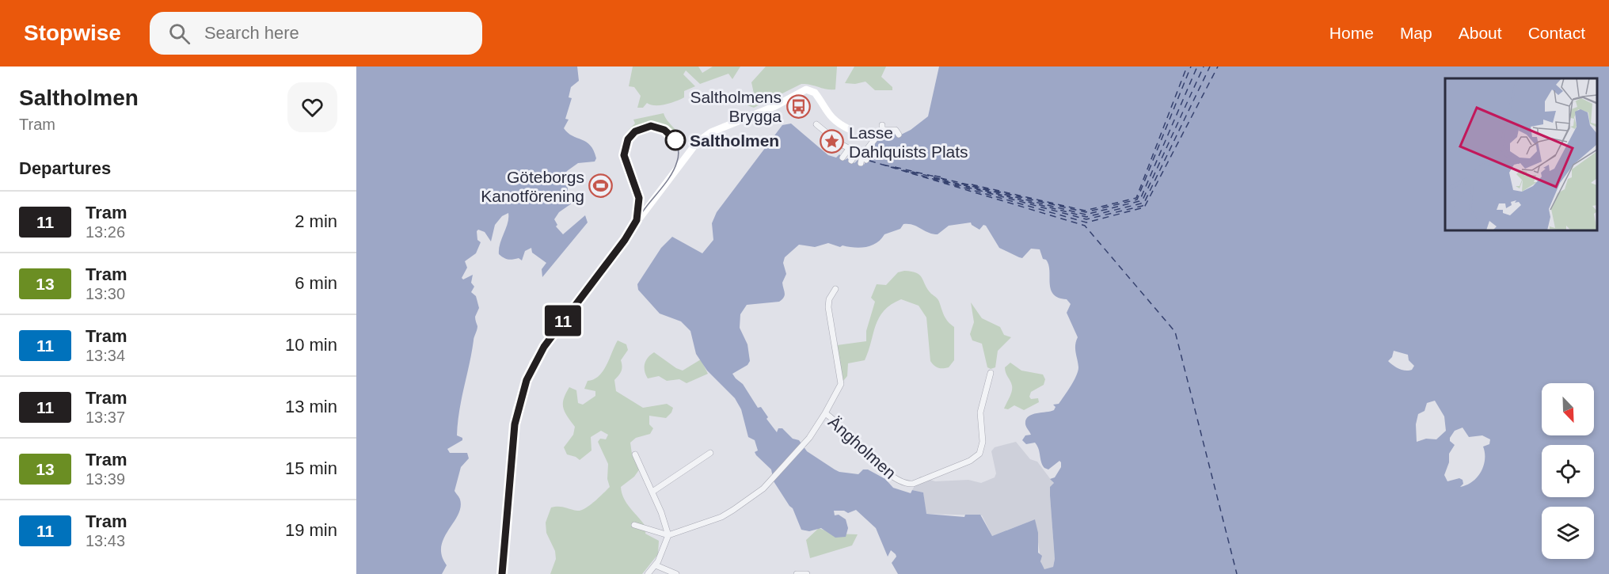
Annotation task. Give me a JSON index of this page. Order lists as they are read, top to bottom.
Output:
{
  "streets": {
    "street": ["Ängholmen"]
  },
  "places": {
    "bus stop": ["Saltholmens Brygga"],
    "other": ["Saltholmen"],
    "place": ["Lasse Dahlquists Plats"],
    "sports": ["Göteborgs Kanotförening"]
  },
  "lines": ["tram line 11"],
  "north": "bottom right",
  "page": {
    "header": "Stopwise",
    "search": "Search here",
    "nav": [
      "Home",
      "Map",
      "About",
      "Contact"
    ],
    "heading": [
      ["Saltholmen", "Tram"],
      "Departures"
    ],
    "on_map": "11",
    "list": [
      {
        "mark": "11",
        "name": "Tram",
        "note": "13:26",
        "value": "2 min"
      },
      {
        "mark": "13",
        "name": "Tram",
        "note": "13:30",
        "value": "6 min"
      },
      {
        "mark": "11",
        "name": "Tram",
        "note": "13:34",
        "value": "10 min"
      },
      {
        "mark": "11",
        "name": "Tram",
        "note": "13:37",
        "value": "13 min"
      },
      {
        "mark": "13",
        "name": "Tram",
        "note": "13:39",
        "value": "15 min"
      },
      {
        "mark": "11",
        "name": "Tram",
        "note": "13:43",
        "value": "19 min"
      }
    ]
  }
}
